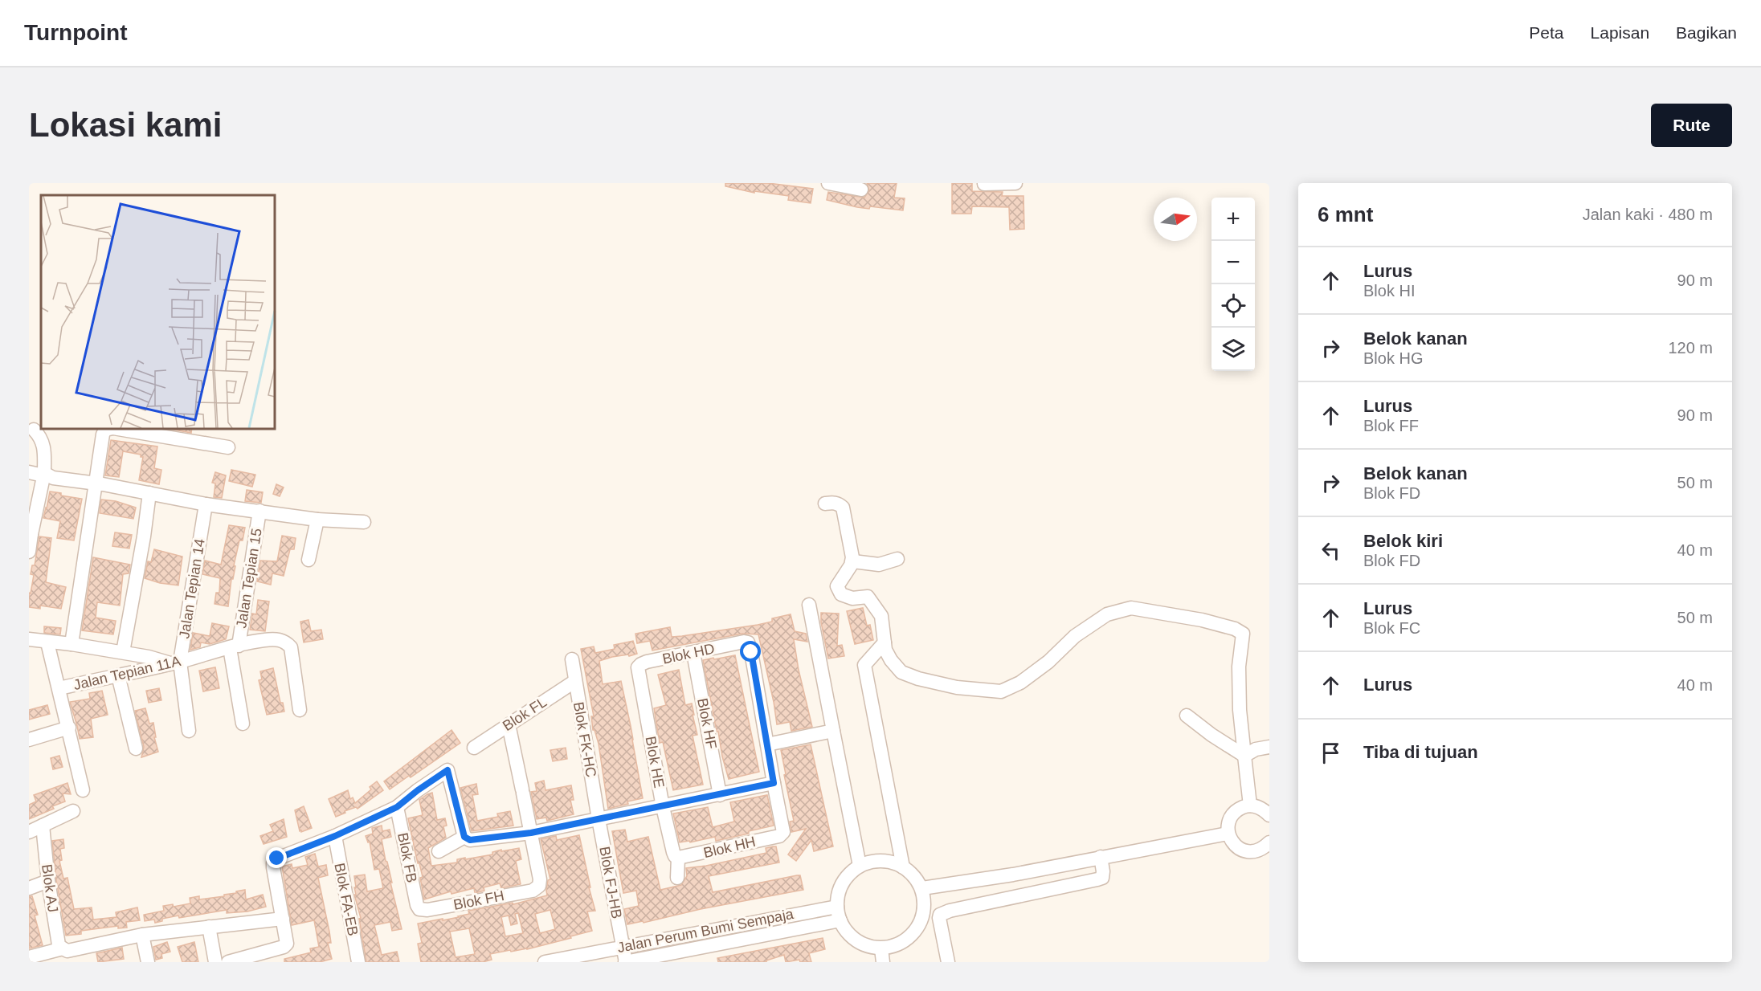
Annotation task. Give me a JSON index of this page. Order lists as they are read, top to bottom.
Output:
{
  "streets": {
    "street": [
      "Jalan Tepian 15",
      "Jalan Tepian 14",
      "Blok HD",
      "Jalan Tepian 11A",
      "Blok FL",
      "Blok HF",
      "Blok FK-HC",
      "Blok HE",
      "Blok HH",
      "Blok FB",
      "Blok FJ-HB",
      "Blok AJ",
      "Blok FA-EB",
      "Blok FH",
      "Jalan Perum Bumi Sempaja"
    ]
  },
  "crossings": [
    ["Jalan Tepian 15", "Jalan Tepian 11A"],
    ["Jalan Tepian 14", "Jalan Tepian 11A"],
    ["Blok HD", "Blok HF"],
    ["Blok HD", "Blok HE"],
    ["Blok FL", "Blok FK-HC"],
    ["Blok FK-HC", "Blok FJ-HB"],
    ["Blok HE", "Blok HH"],
    ["Blok FB", "Blok FH"],
    ["Blok FJ-HB", "Jalan Perum Bumi Sempaja"]
  ],
  "north": "right",
  "page": {
    "header": "Turnpoint",
    "nav": ["Peta", "Lapisan", "Bagikan"],
    "buttons": "Rute",
    "title": "Lokasi kami",
    "heading": ["6 mnt", "Jalan kaki · 480 m"],
    "map_buttons": ["+", "−"],
    "list": [
      ["Lurus", "Blok HI", "90 m"],
      ["Belok kanan", "Blok HG", "120 m"],
      ["Lurus", "Blok FF", "90 m"],
      ["Belok kanan", "Blok FD", "50 m"],
      ["Belok kiri", "Blok FD", "40 m"],
      ["Lurus", "Blok FC", "50 m"],
      ["Lurus", "40 m"],
      "Tiba di tujuan"
    ]
  }
}
